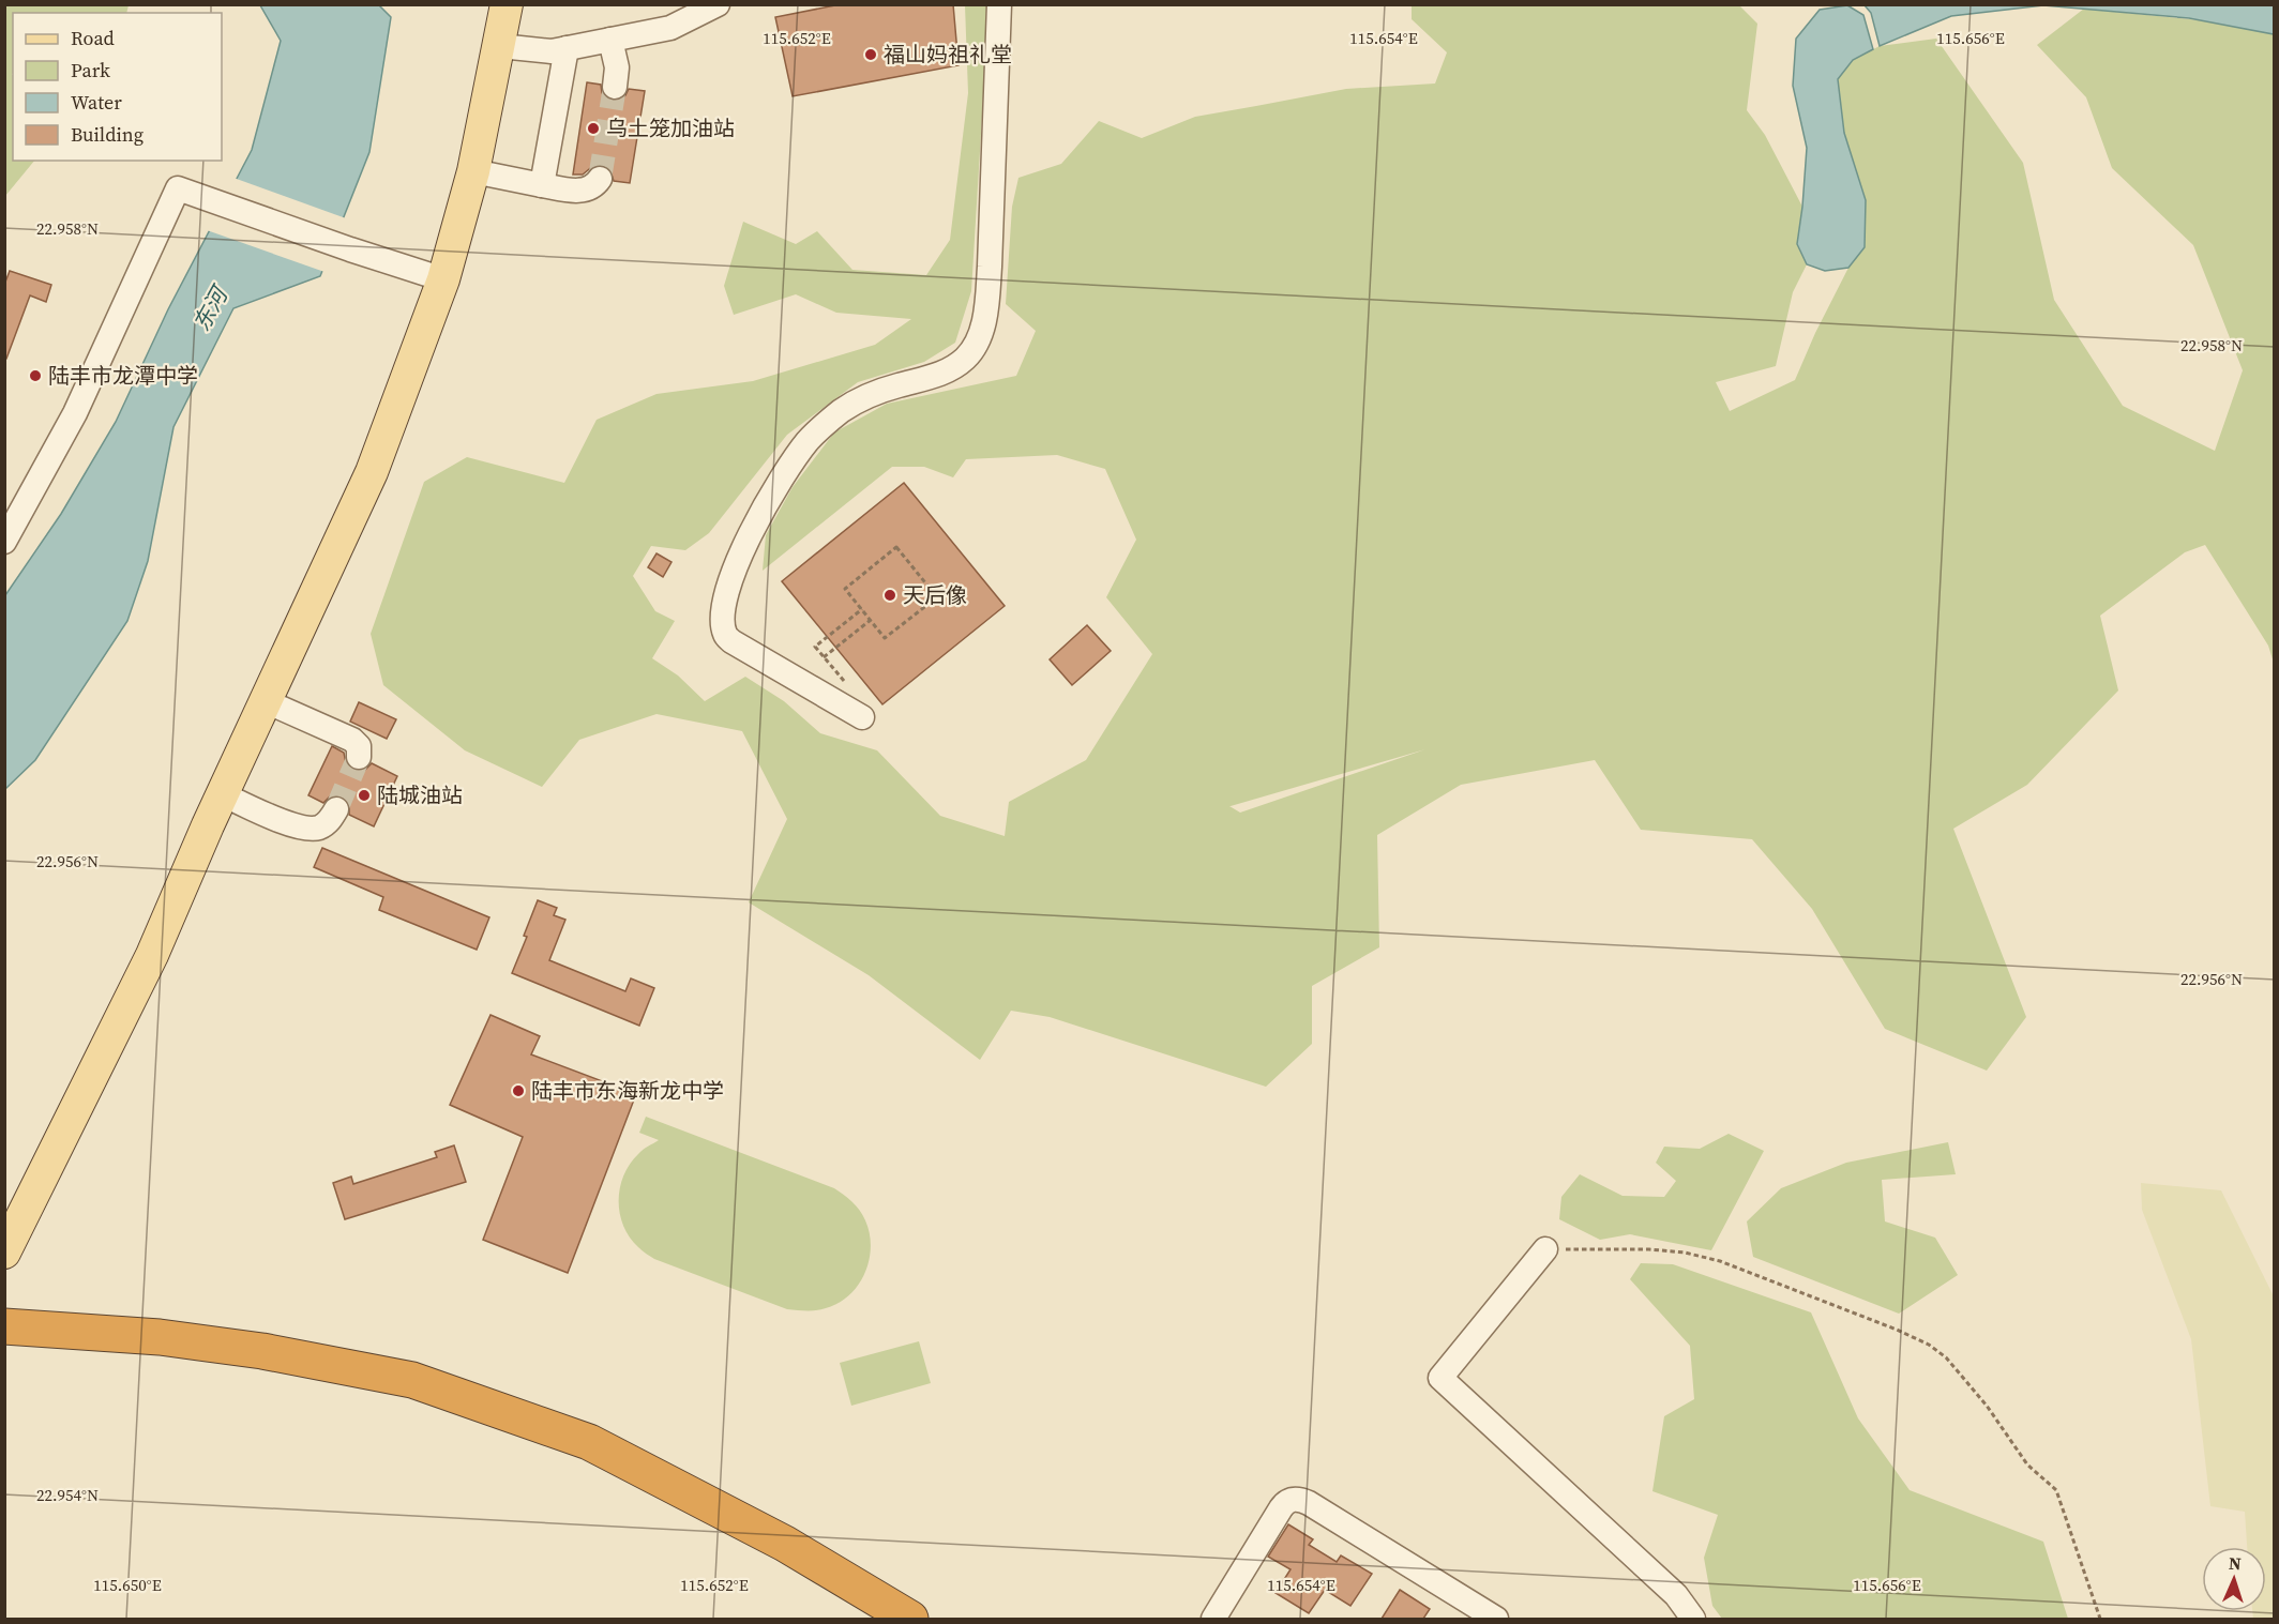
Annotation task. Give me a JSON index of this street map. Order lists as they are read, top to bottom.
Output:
{
  "water": ["东河"],
  "places": [
    "福山妈祖礼堂",
    "乌土笼加油站",
    "陆丰市龙潭中学",
    "天后像",
    "陆城油站",
    "陆丰市东海新龙中学"
  ],
  "legend": [
    "Road",
    "Park",
    "Water",
    "Building"
  ],
  "north": "top",
  "coordinates": [
    "115.652°E",
    "115.654°E",
    "115.656°E",
    "22.958°N",
    "22.956°N",
    "22.954°N",
    "115.650°E"
  ]
}
